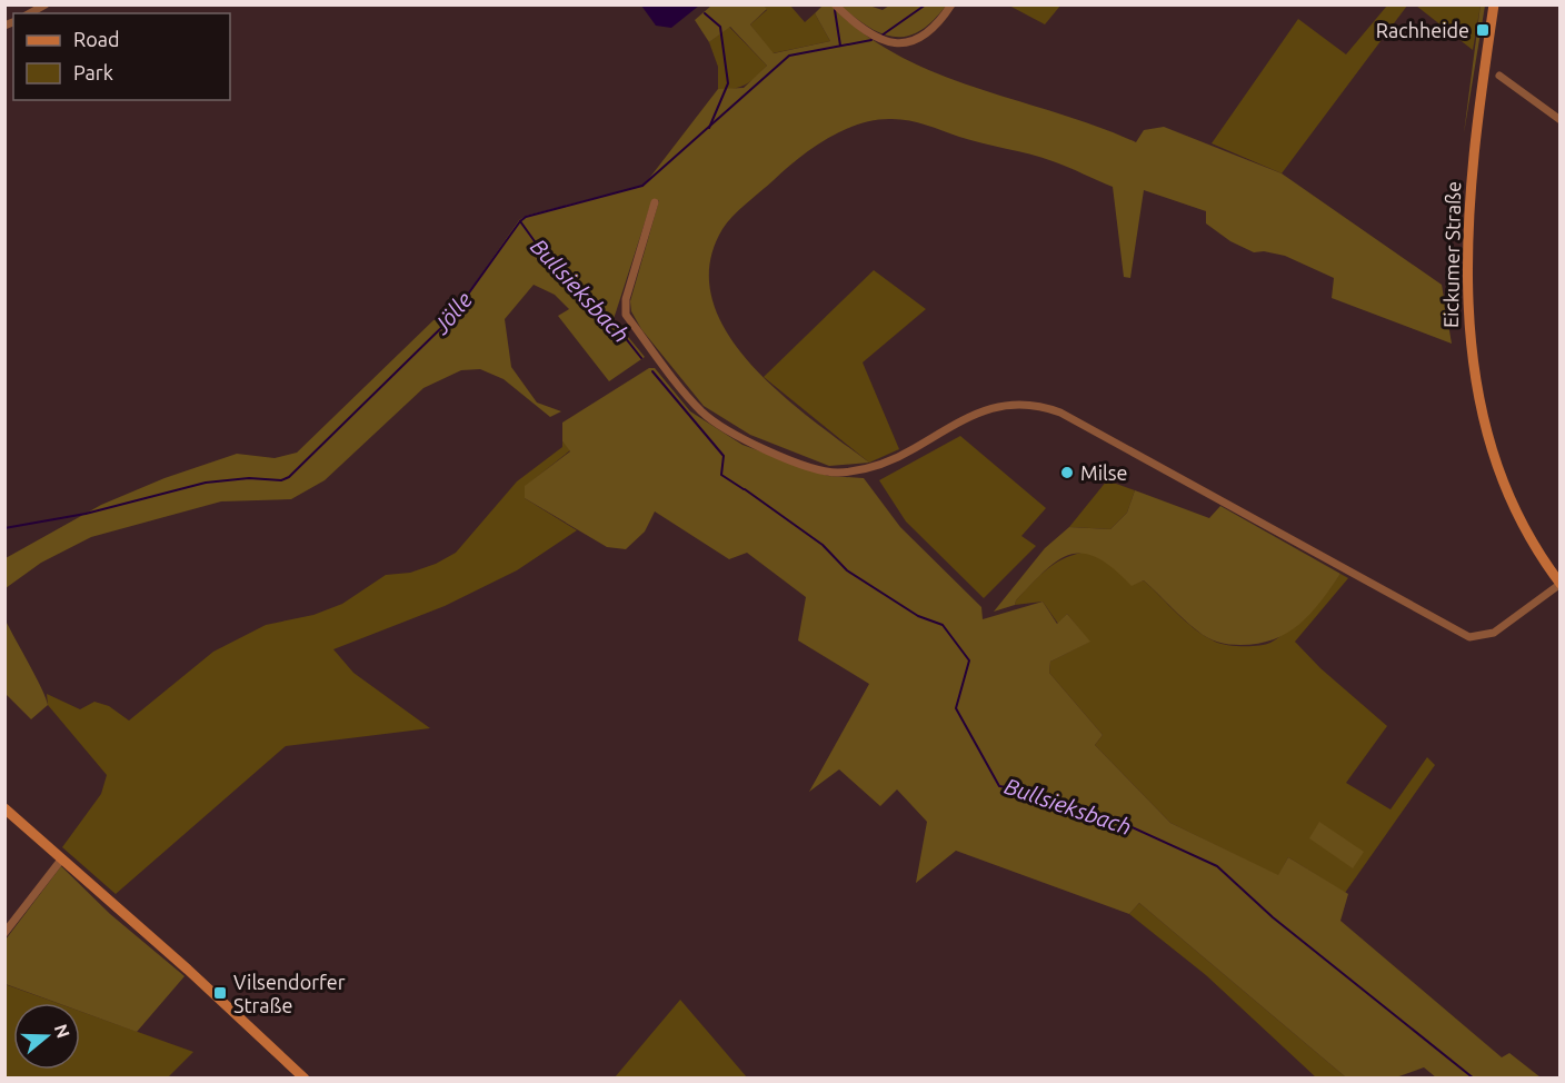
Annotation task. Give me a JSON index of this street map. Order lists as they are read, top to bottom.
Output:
{
  "streets": {
    "main road": ["Eickumer Straße"]
  },
  "water": ["Bullsieksbach", "Jölle"],
  "places": {
    "transit": ["Rachheide", "Vilsendorfer Straße"],
    "other": ["Milse"]
  },
  "legend": ["Road", "Park"],
  "north": "right"
}
